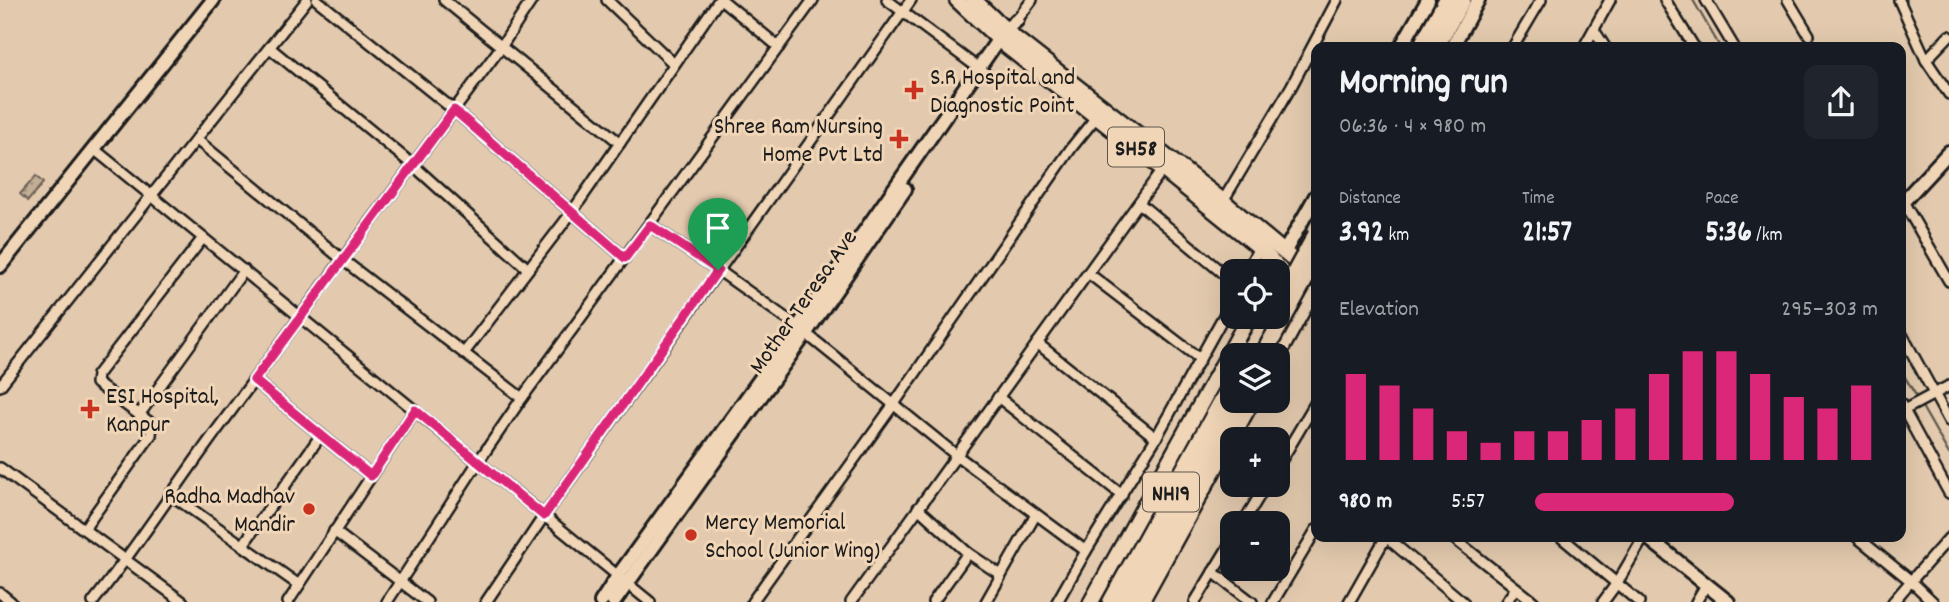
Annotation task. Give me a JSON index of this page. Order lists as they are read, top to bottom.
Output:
{
  "streets": {
    "highway": ["NH19"],
    "main road": ["SH58"]
  },
  "places": {
    "health": ["S.R Hospital and Diagnostic Point", "Shree Ram Nursing Home Pvt Ltd", "ESI Hospital, Kanpur"],
    "other": ["Radha Madhav Mandir", "Mercy Memorial School (Junior Wing)"]
  },
  "page": {
    "heading": ["Morning run", "06:36 · 4 × 980 m"],
    "stats": [
      ["Distance", "3.92 km"],
      ["Time", "21:57"],
      ["Pace", "5:36 /km"]
    ],
    "map_buttons": ["+", "−"],
    "chart": ["Elevation", "295–303 m"],
    "list": [
      {
        "name": "980 m",
        "note": "5:57"
      }
    ]
  }
}
